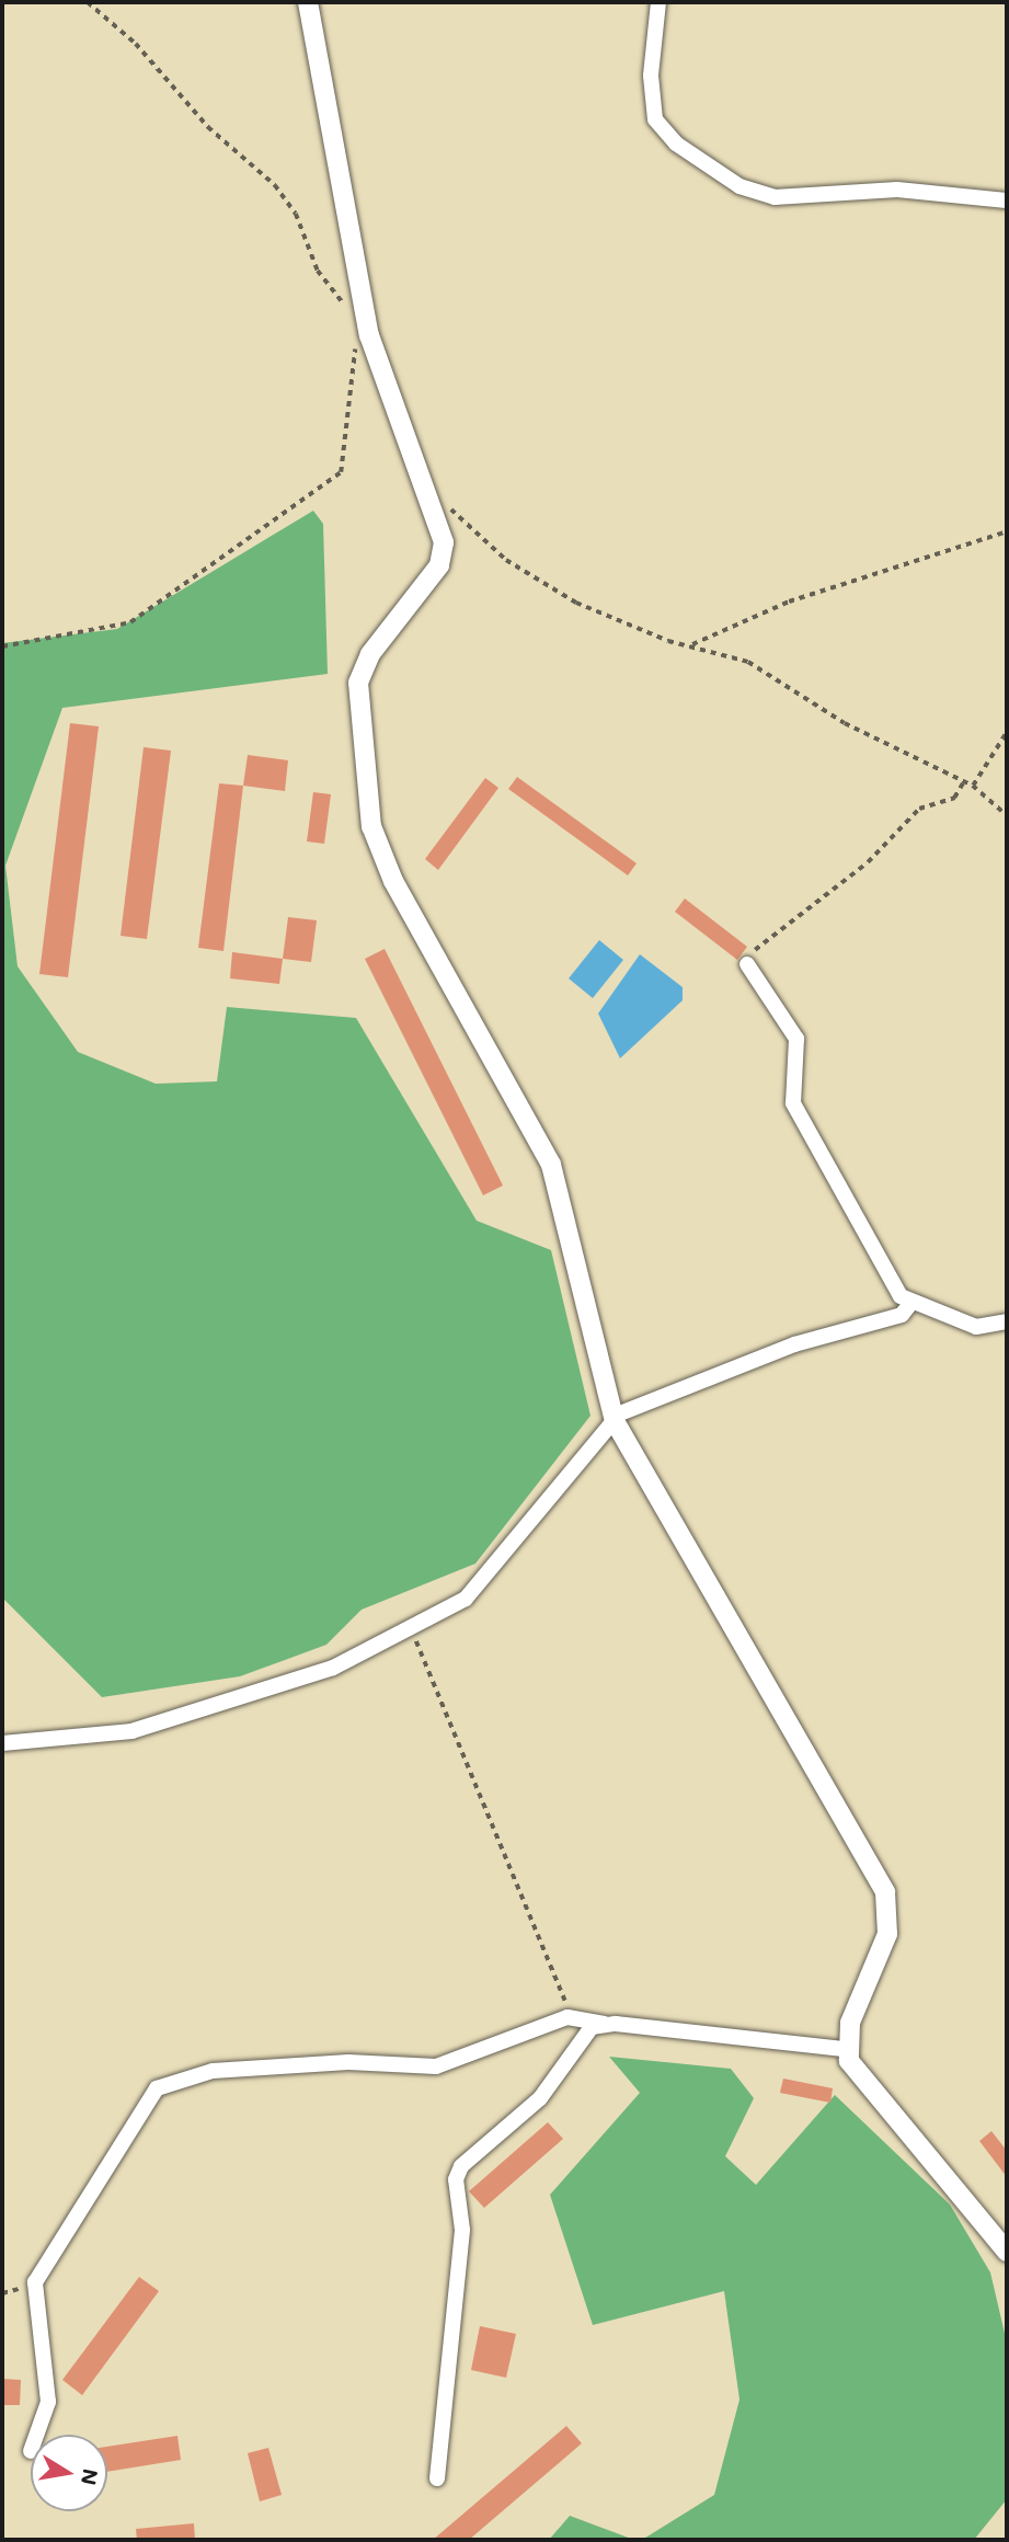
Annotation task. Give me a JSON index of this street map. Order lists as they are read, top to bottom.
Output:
{
  "north": "right"
}
